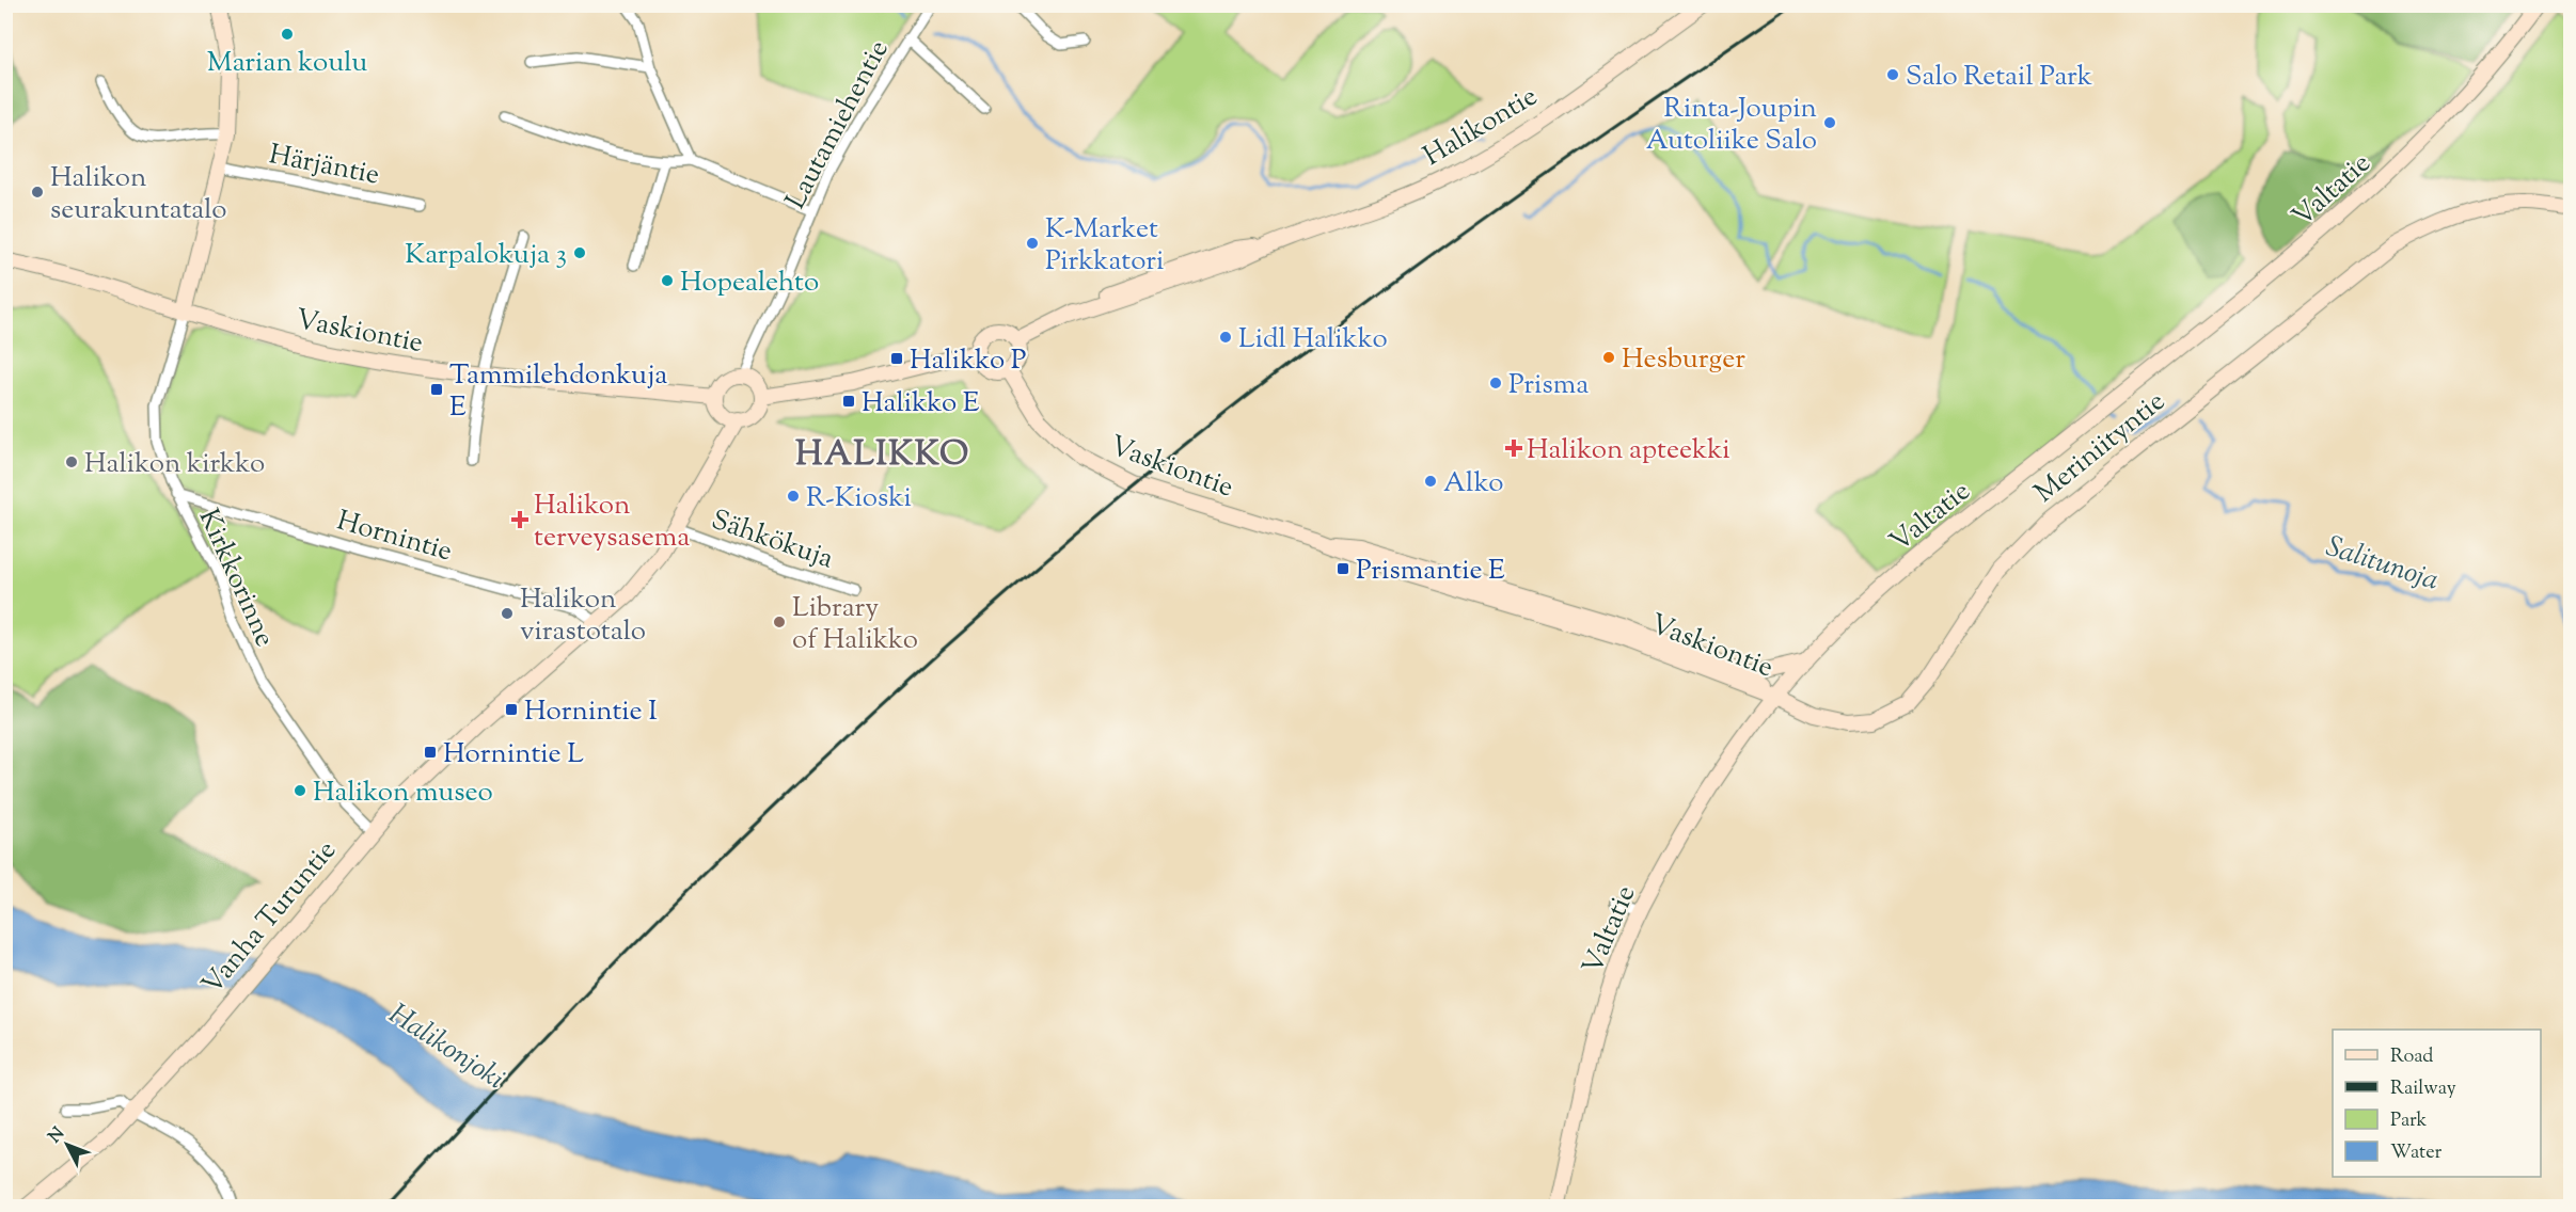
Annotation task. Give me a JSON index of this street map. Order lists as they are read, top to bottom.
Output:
{
  "streets": {
    "main road": [
      "Halikontie",
      "Valtatie",
      "Vaskiontie",
      "Meriniityntie",
      "Vanha Turuntie"
    ],
    "street": [
      "Lautamiehentie",
      "Härjäntie",
      "Hornintie",
      "Sähkökuja",
      "Kirkkorinne"
    ]
  },
  "crossings": [
    ["Lautamiehentie", "Vaskiontie"],
    ["Lautamiehentie", "Vanha Turuntie"],
    ["Halikontie", "Vaskiontie"],
    ["Valtatie", "Vaskiontie"],
    ["Valtatie", "Meriniityntie"],
    ["Vaskiontie", "Meriniityntie"],
    ["Vaskiontie", "Kirkkorinne"],
    ["Vaskiontie", "Vanha Turuntie"],
    ["Hornintie", "Kirkkorinne"],
    ["Hornintie", "Vanha Turuntie"],
    ["Sähkökuja", "Vanha Turuntie"],
    ["Kirkkorinne", "Vanha Turuntie"]
  ],
  "districts": ["HALIKKO"],
  "water": ["Salitunoja", "Halikonjoki"],
  "places": {
    "other": [
      "Marian koulu",
      "Salo Retail Park",
      "Rinta-Joupin Autoliike Salo",
      "Halikon seurakuntatalo",
      "K-Market Pirkkatori",
      "Karpalokuja 3",
      "Hopealehto",
      "Lidl Halikko",
      "Hesburger",
      "Prisma",
      "Halikon kirkko",
      "Alko",
      "R-Kioski",
      "Halikon virastotalo",
      "Library of Halikko",
      "Halikon museo"
    ],
    "transit": [
      "Halikko P",
      "Tammilehdonkuja E",
      "Halikko E",
      "Prismantie E",
      "Hornintie I",
      "Hornintie L"
    ],
    "health": ["Halikon apteekki", "Halikon terveysasema"]
  },
  "legend": [
    "Road",
    "Railway",
    "Park",
    "Water"
  ],
  "north": "top left"
}
